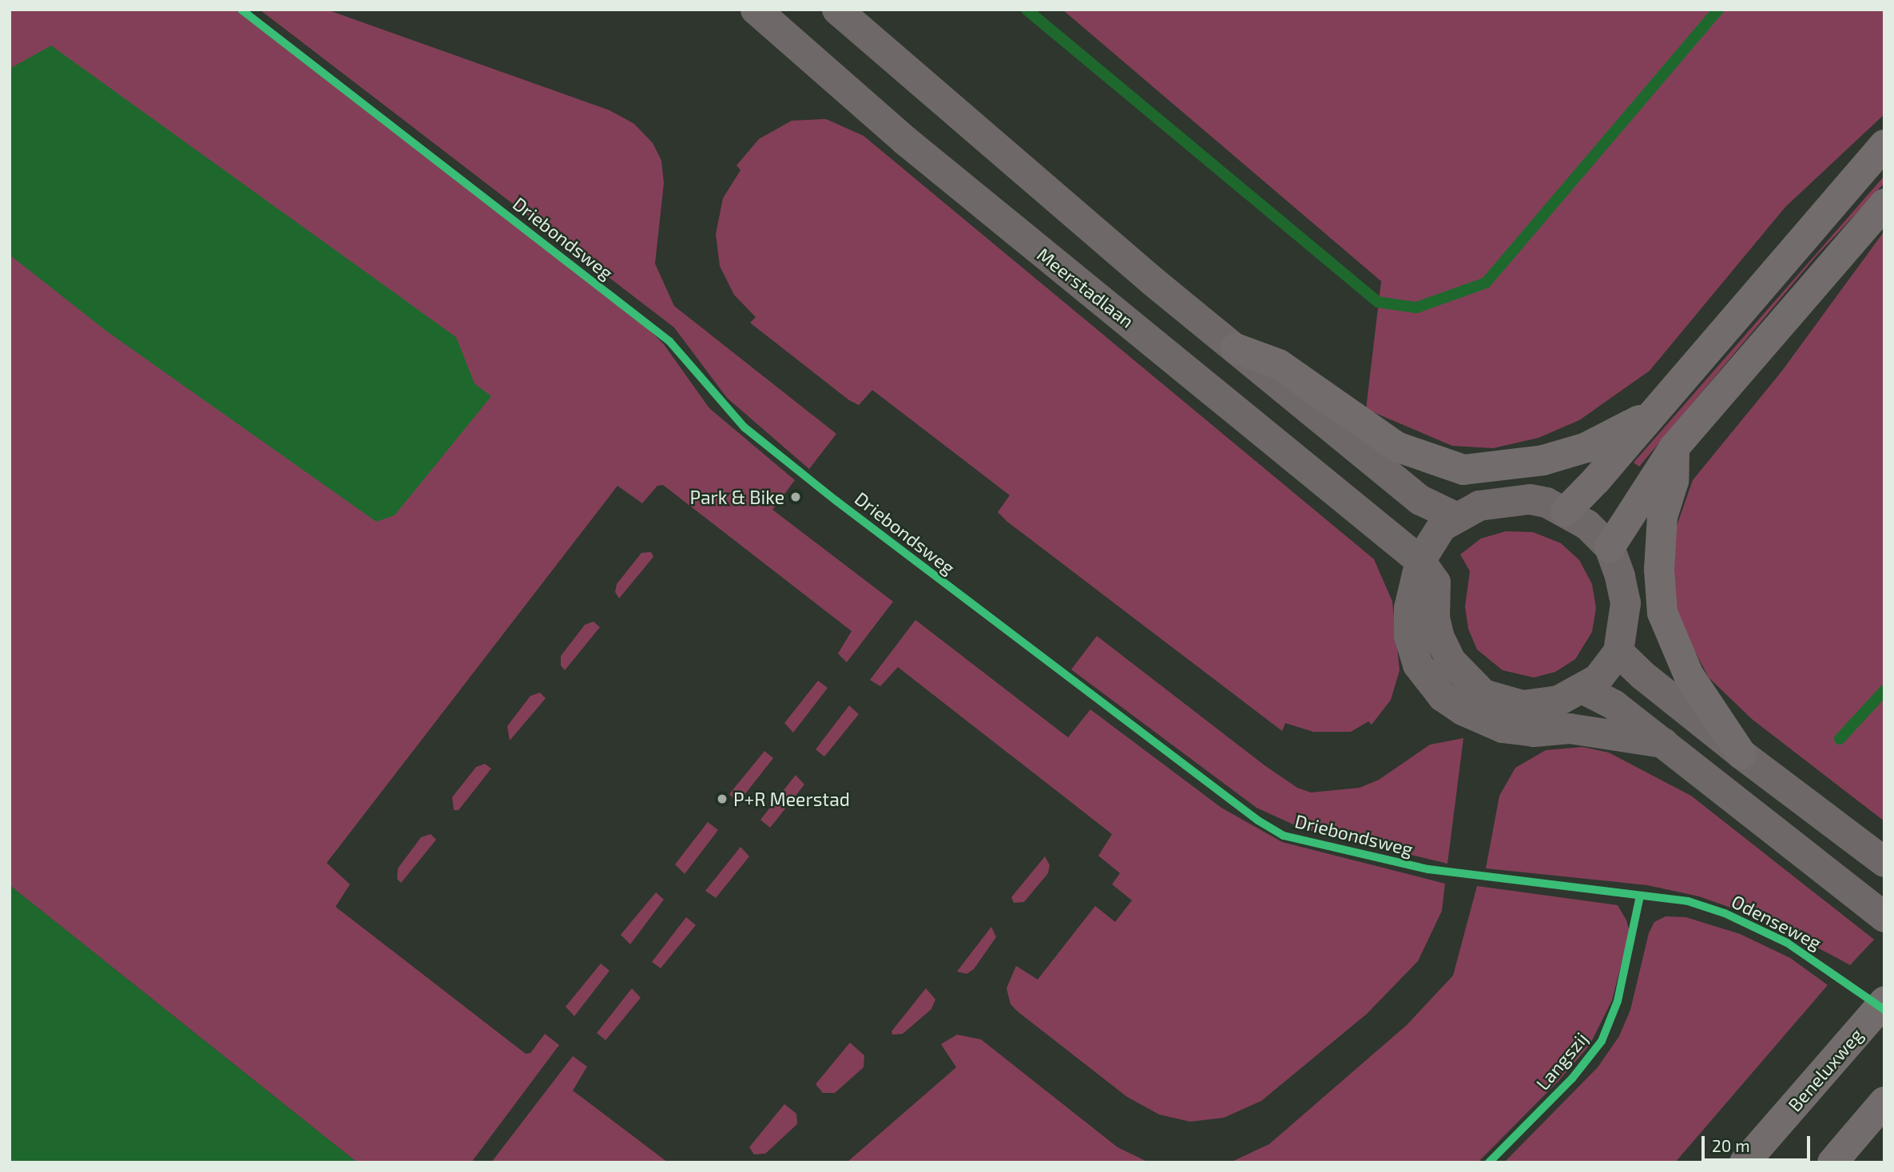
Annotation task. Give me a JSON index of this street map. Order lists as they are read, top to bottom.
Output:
{
  "streets": {
    "highway": ["Beneluxweg"],
    "main road": ["Meerstadlaan"],
    "cycle path": ["Driebondsweg", "Langszij"]
  },
  "places": ["Park & Bike", "P+R Meerstad"],
  "scale_bar": "20 m"
}
